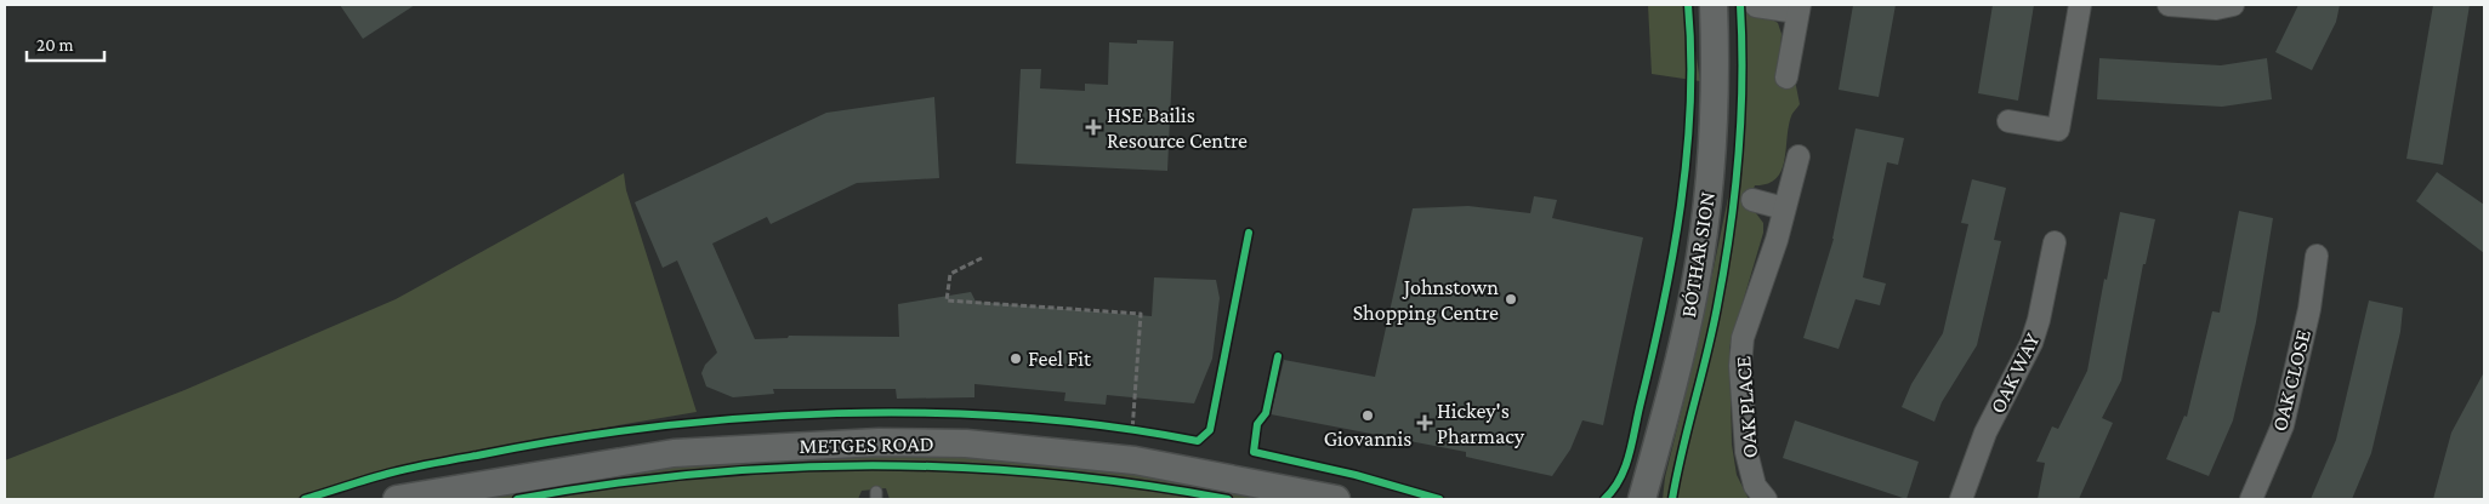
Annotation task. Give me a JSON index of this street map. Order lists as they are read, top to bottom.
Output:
{
  "streets": {
    "street": [
      "BÓTHAR SION",
      "OAK WAY",
      "OAK CLOSE",
      "OAK PLACE",
      "METGES ROAD"
    ]
  },
  "places": {
    "health": ["HSE Bailis Resource Centre", "Hickey's Pharmacy"],
    "other": ["Johnstown Shopping Centre", "Feel Fit", "Giovannis"]
  },
  "scale_bar": "20 m"
}
